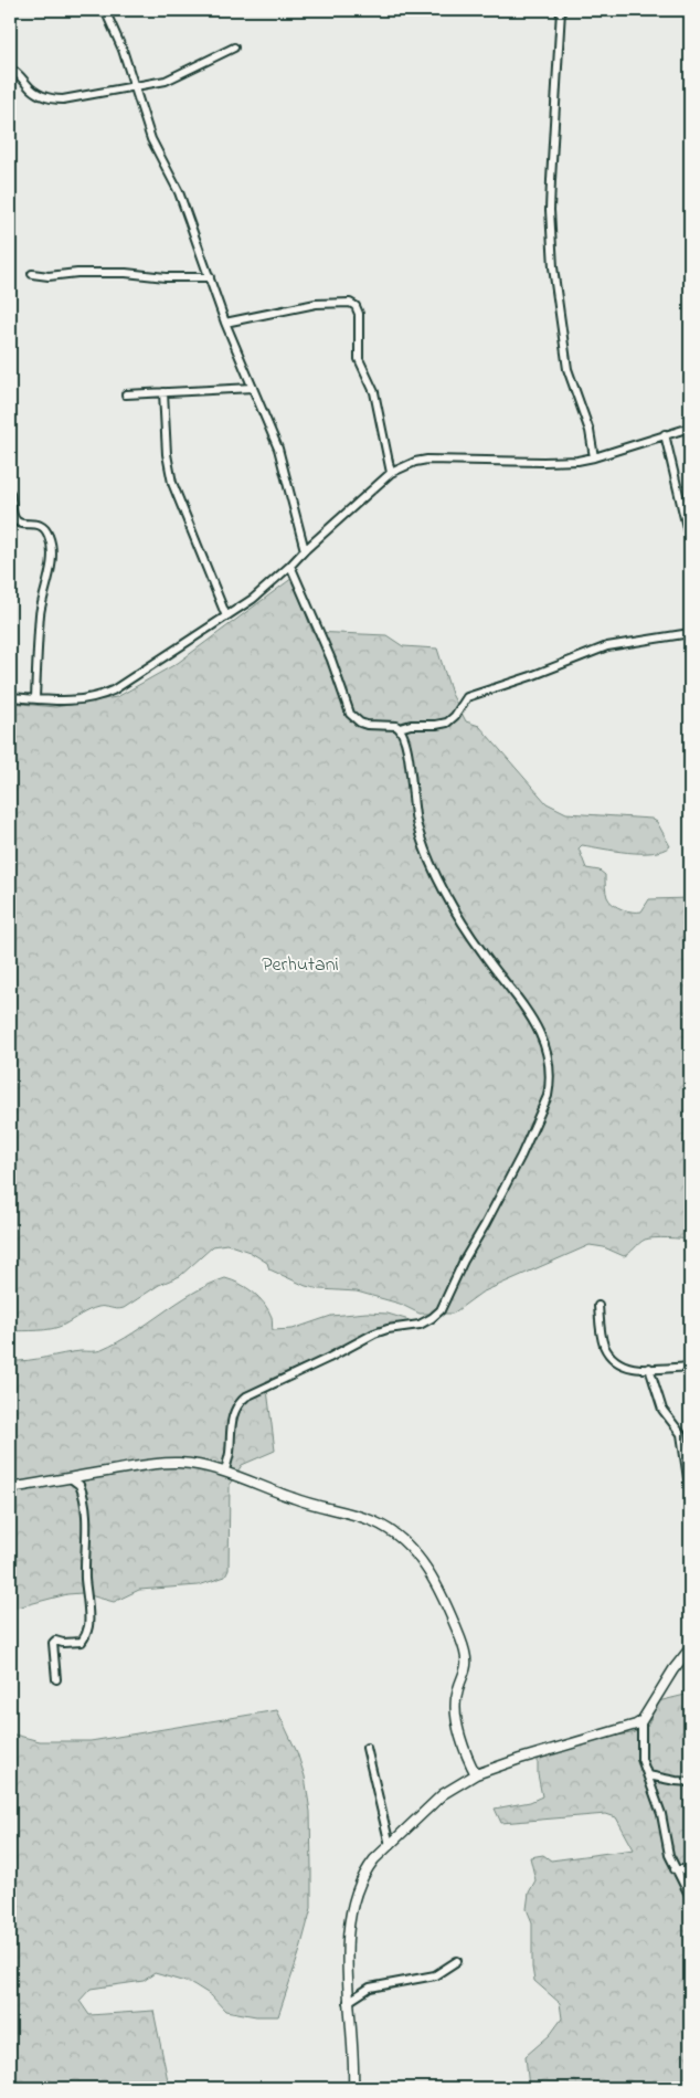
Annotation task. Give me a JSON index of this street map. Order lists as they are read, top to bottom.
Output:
{
  "parks": ["Perhutani"]
}
